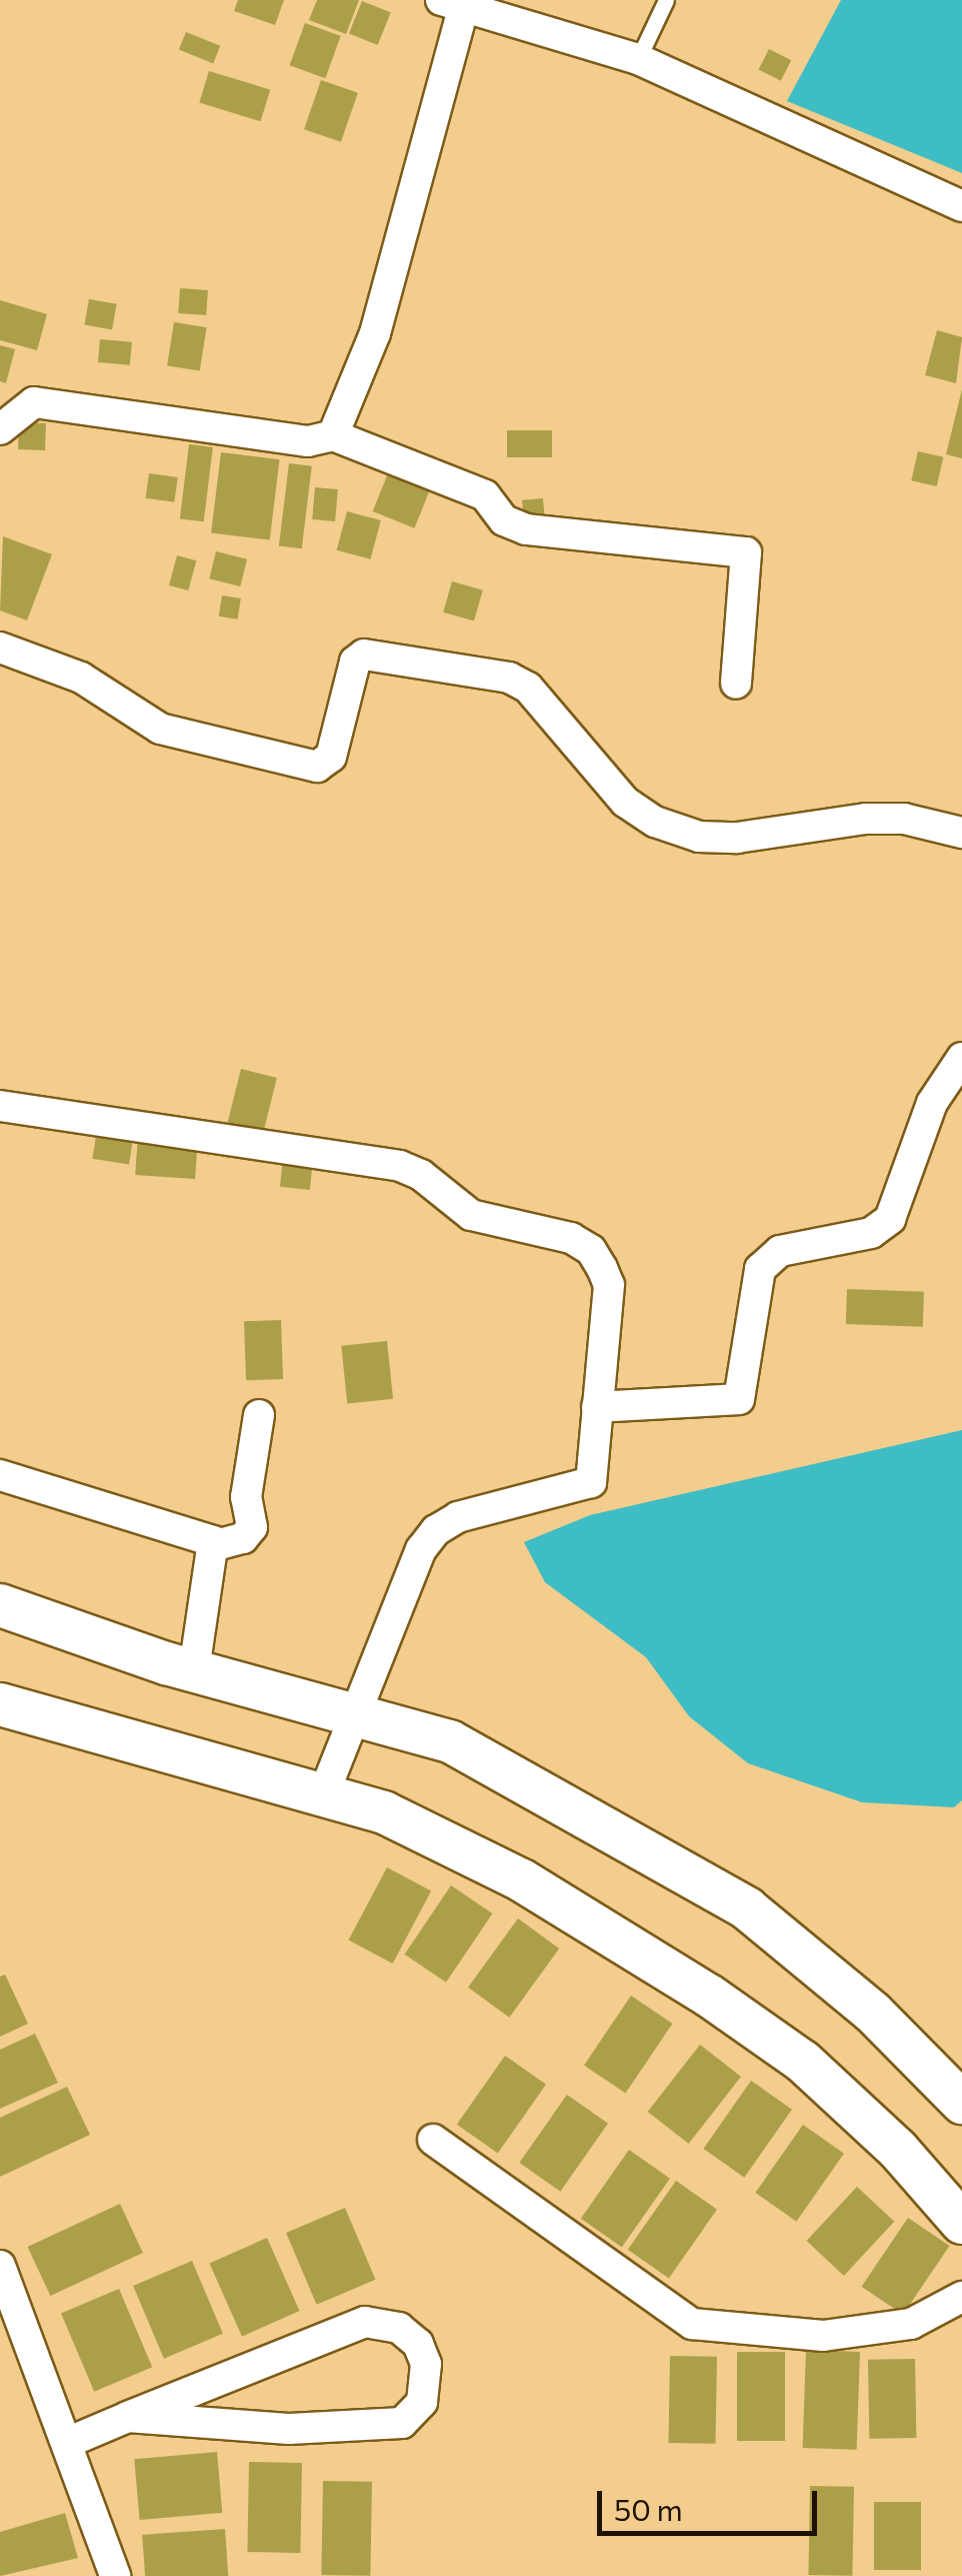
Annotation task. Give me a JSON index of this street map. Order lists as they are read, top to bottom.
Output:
{
  "scale_bar": "50 m"
}
